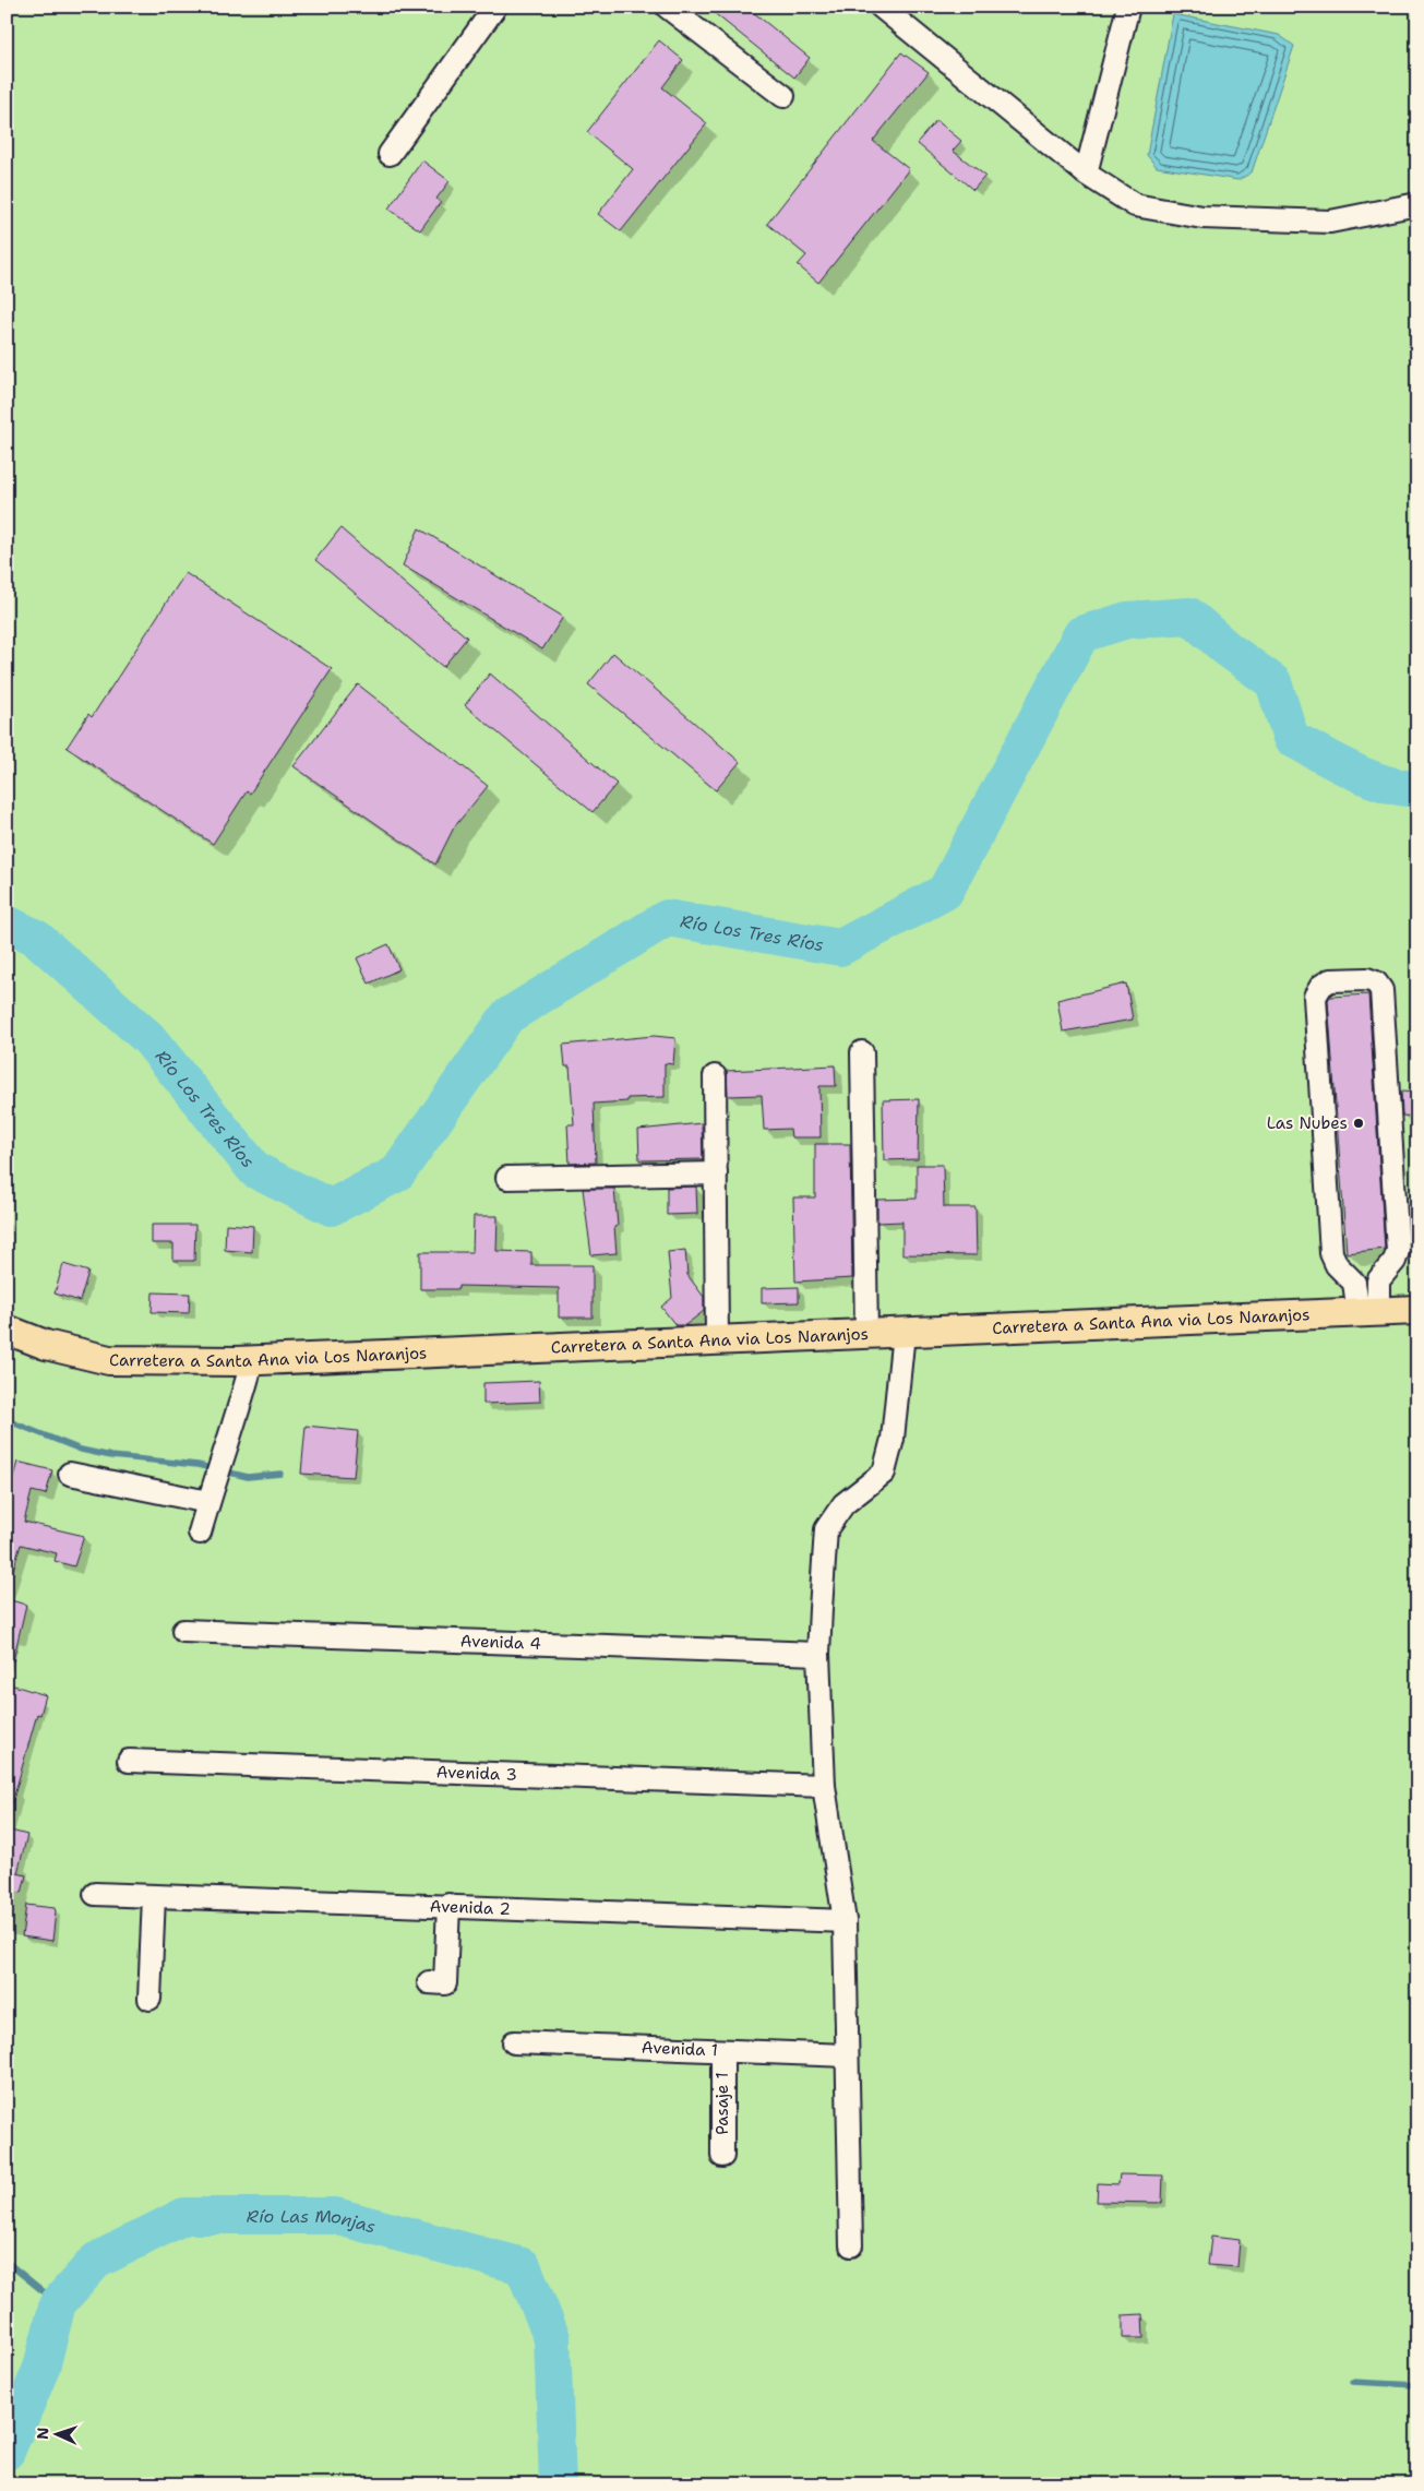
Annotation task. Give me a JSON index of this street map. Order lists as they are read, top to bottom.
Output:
{
  "streets": {
    "main road": ["Carretera a Santa Ana via Los Naranjos"],
    "street": [
      "Avenida 4",
      "Avenida 3",
      "Avenida 2",
      "Avenida 1",
      "Pasaje 1"
    ]
  },
  "crossings": [
    ["Avenida 1", "Pasaje 1"]
  ],
  "water": ["Río Los Tres Ríos", "Río Las Monjas"],
  "places": ["Las Nubes"],
  "north": "left"
}
